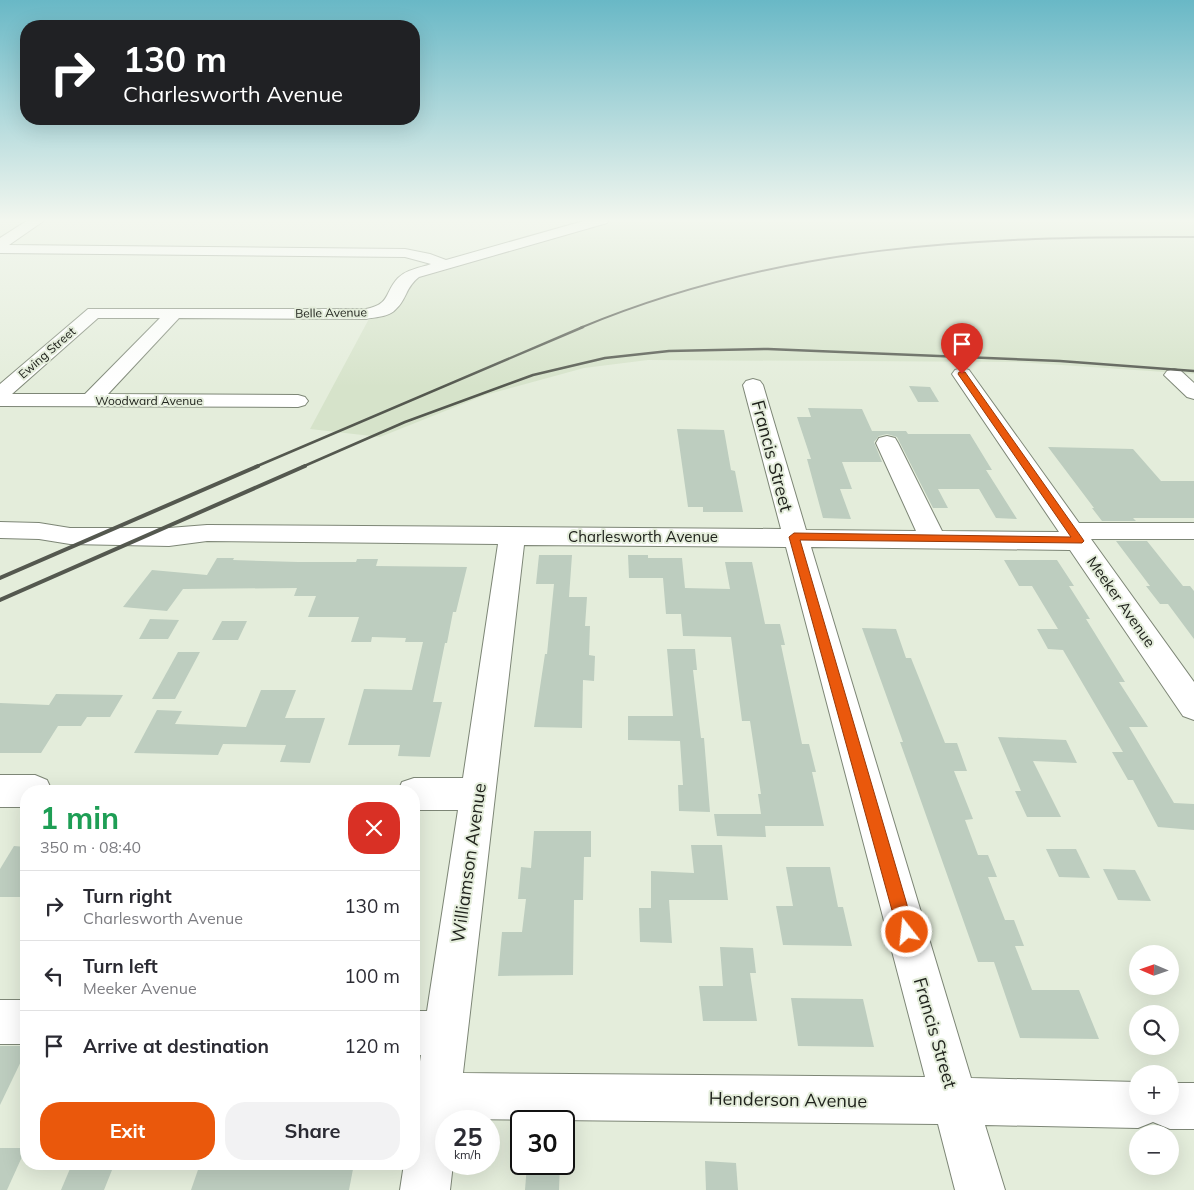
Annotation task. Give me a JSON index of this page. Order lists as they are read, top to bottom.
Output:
{
  "streets": {
    "street": [
      "Belle Avenue",
      "Ewing Street",
      "Woodward Avenue",
      "Francis Street",
      "Charlesworth Avenue",
      "Meeker Avenue",
      "Williamson Avenue",
      "Henderson Avenue"
    ]
  },
  "crossings": [
    ["Belle Avenue", "Ewing Street"],
    ["Francis Street", "Charlesworth Avenue"],
    ["Francis Street", "Henderson Avenue"],
    ["Charlesworth Avenue", "Meeker Avenue"],
    ["Charlesworth Avenue", "Williamson Avenue"],
    ["Williamson Avenue", "Henderson Avenue"]
  ],
  "north": "left",
  "page": {
    "turn": ["130 m", "Charlesworth Avenue"],
    "heading": ["1 min", "350 m · 08:40"],
    "list": [
      {
        "name": "Turn right",
        "note": "Charlesworth Avenue",
        "value": "130 m"
      },
      {
        "name": "Turn left",
        "note": "Meeker Avenue",
        "value": "100 m"
      },
      {
        "name": "Arrive at destination",
        "value": "120 m"
      }
    ],
    "map_buttons": ["+", "−"],
    "buttons": ["Exit", "Share"],
    "speed": "25 km/h",
    "limit": "30"
  }
}
